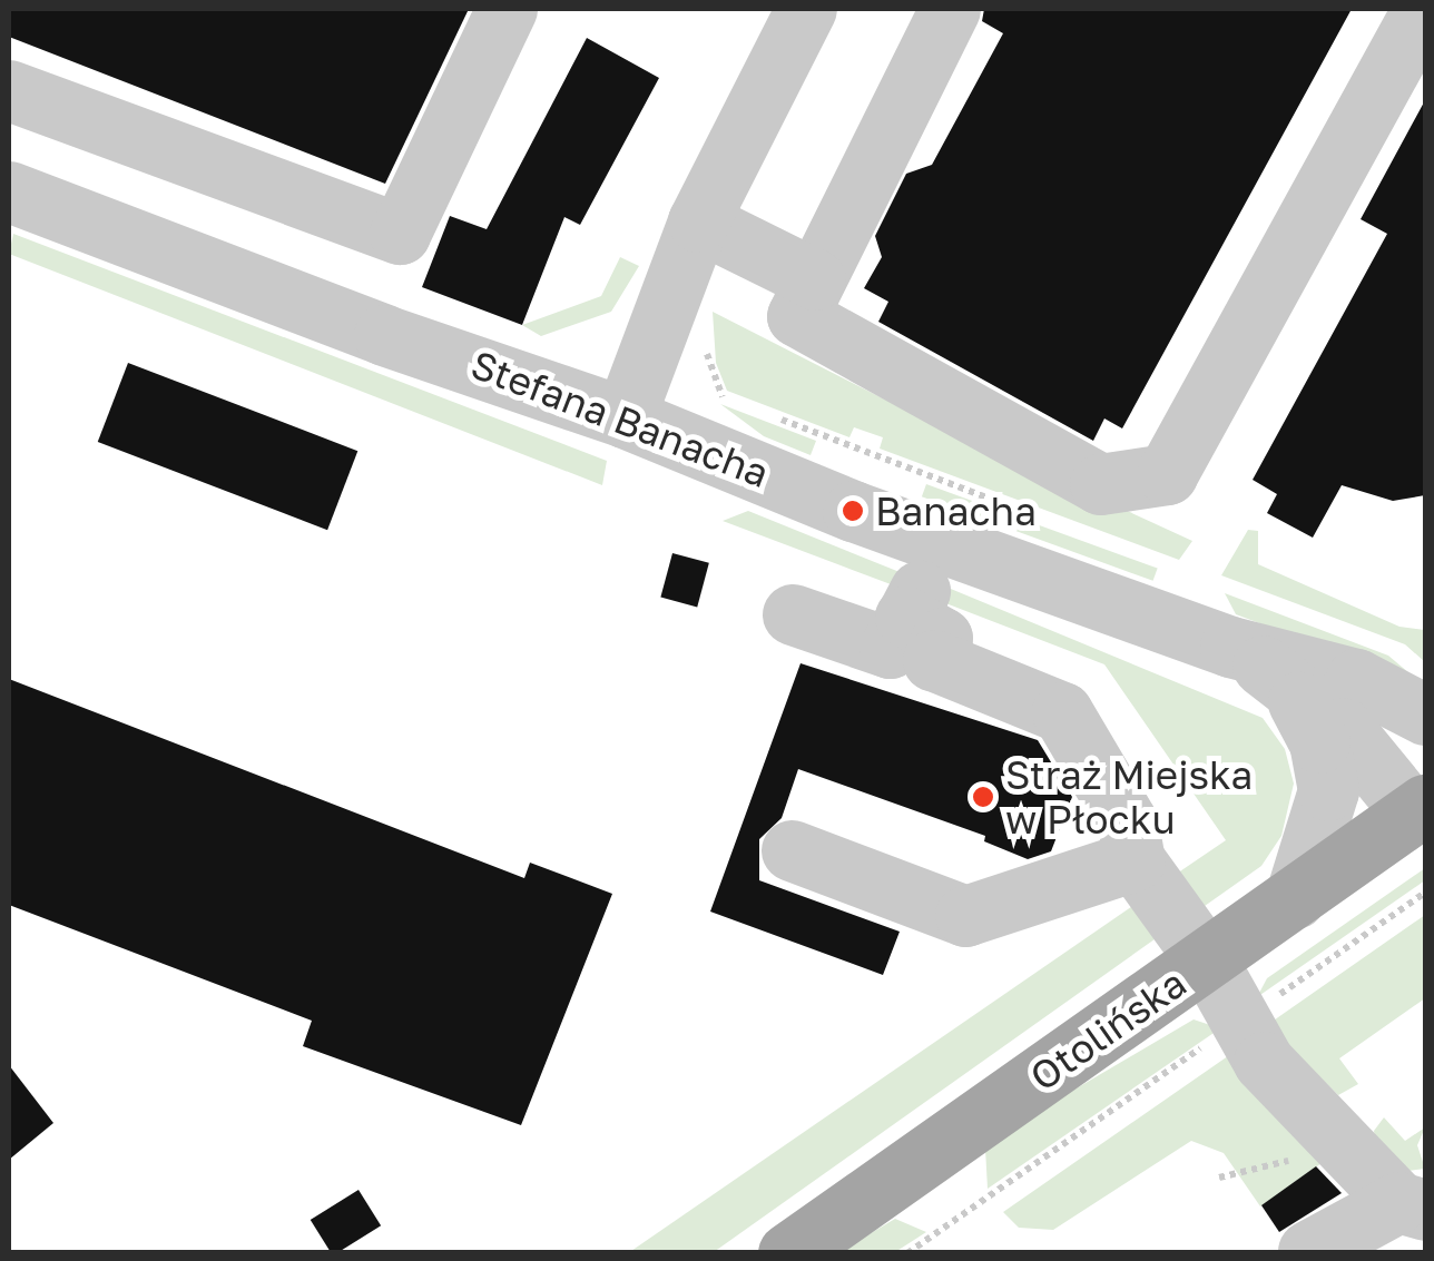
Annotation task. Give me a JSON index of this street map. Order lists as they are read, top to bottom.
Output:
{
  "streets": {
    "main road": ["Otolińska"],
    "street": ["Stefana Banacha"]
  },
  "crossings": [
    ["Stefana Banacha", "Otolińska"]
  ],
  "places": ["Banacha", "Straż Miejska w Płocku"]
}
